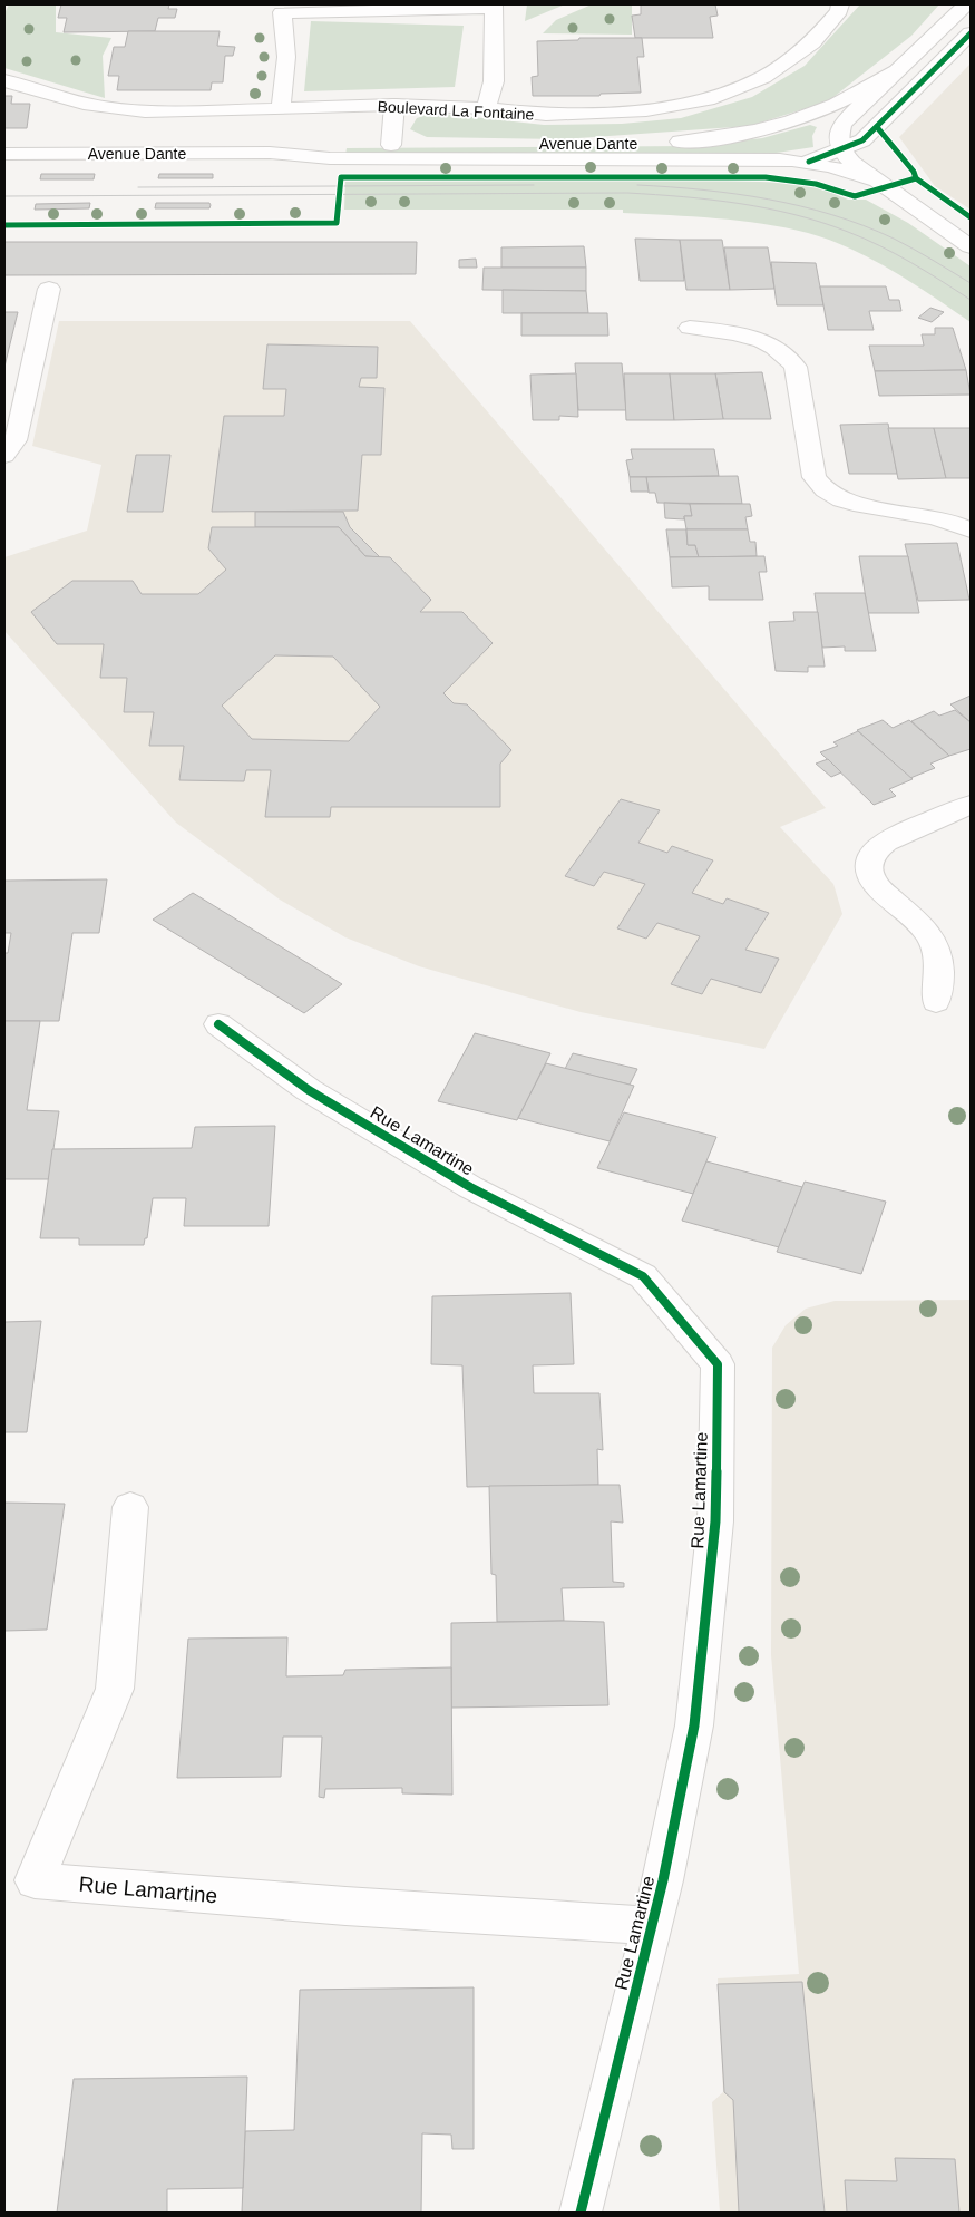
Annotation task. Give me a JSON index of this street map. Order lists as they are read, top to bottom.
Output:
{
  "streets": {
    "street": ["Boulevard La Fontaine", "Avenue Dante", "Rue Lamartine"]
  }
}
